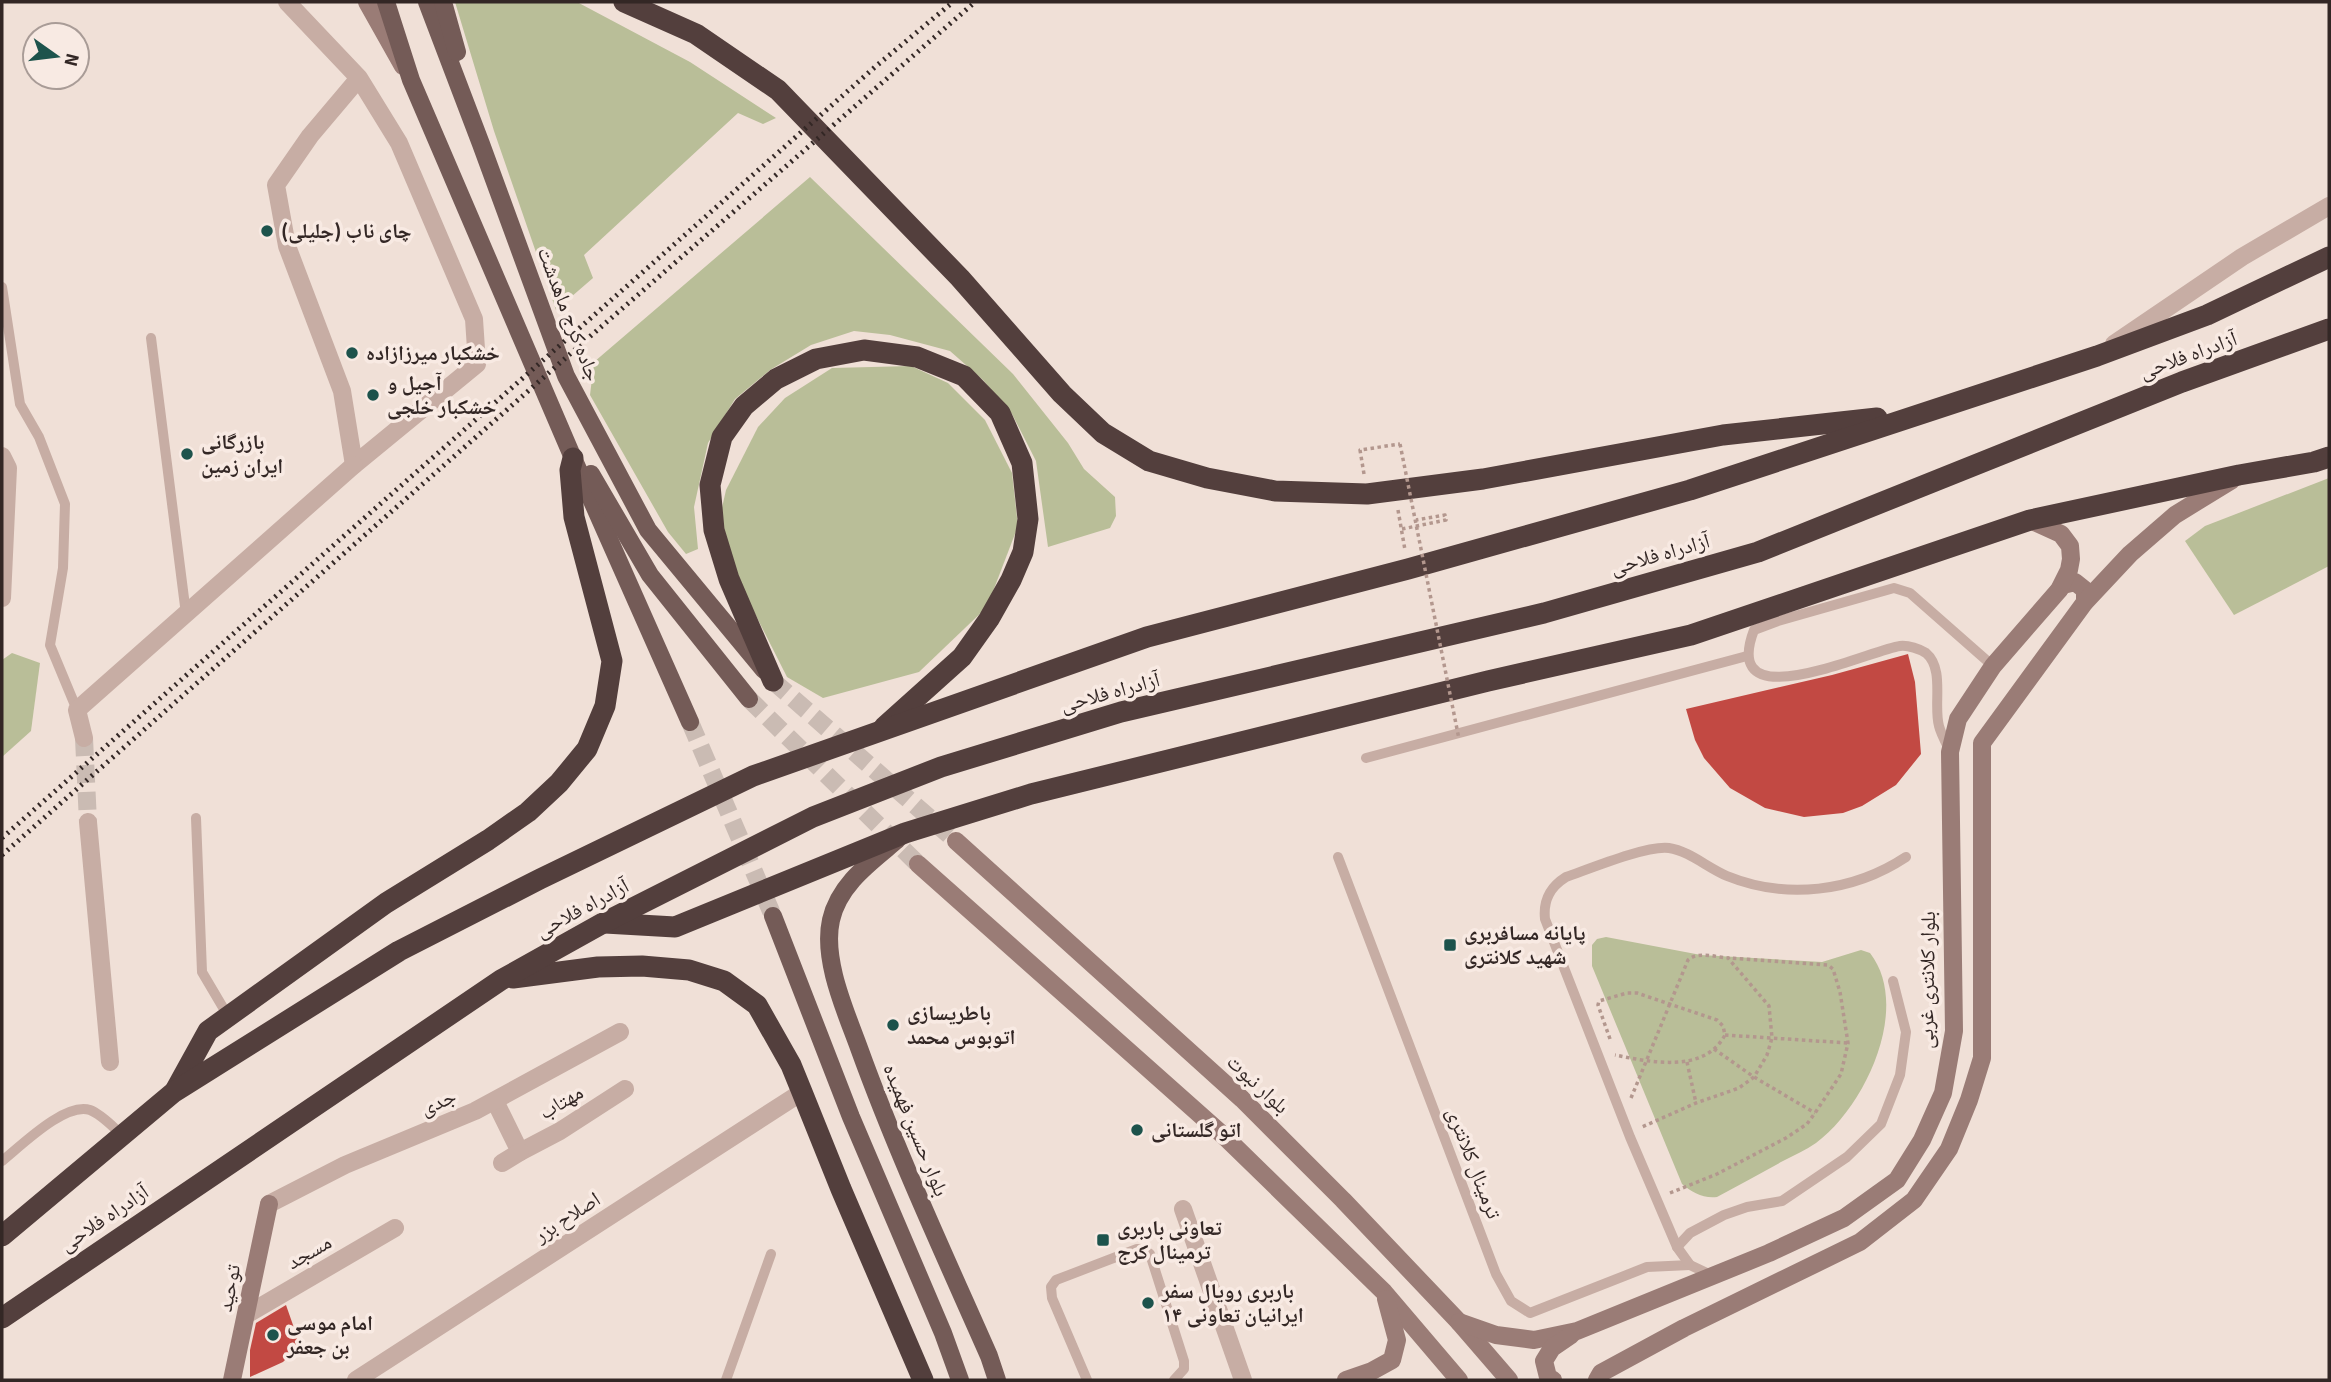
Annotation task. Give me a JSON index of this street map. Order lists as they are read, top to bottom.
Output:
{
  "streets": {
    "highway": ["آزادراه فلاحی"],
    "main road": ["جاده کرج ماهدشت", "بلوار حسین فهمیده"],
    "street": [
      "بلوار کلانتری غربی",
      "بلوار نبوت",
      "جدی",
      "مهتاب",
      "اصلاح بزر",
      "مسجد",
      "توحید"
    ],
    "lane": ["ترمینال کلانتری"]
  },
  "crossings": [
    ["بلوار کلانتری غربی", "بلوار نبوت"],
    ["جدی", "توحید"],
    ["مسجد", "توحید"]
  ],
  "places": {
    "other": [
      "چای ناب (جلیلی)",
      "خشکبار میرزازاده",
      "آجیل و خشکبار خلجی",
      "بازرگانی ایران زمین",
      "باطریسازی اتوبوس محمد",
      "اتو گلستانی",
      "باربری رویال سفر ایرانیان تعاونی ۱۴",
      "امام موسی بن جعفر"
    ],
    "transit": ["پایانه مسافربری شهید کلانتری", "تعاونی باربری ترمینال کرج"]
  },
  "north": "right"
}
